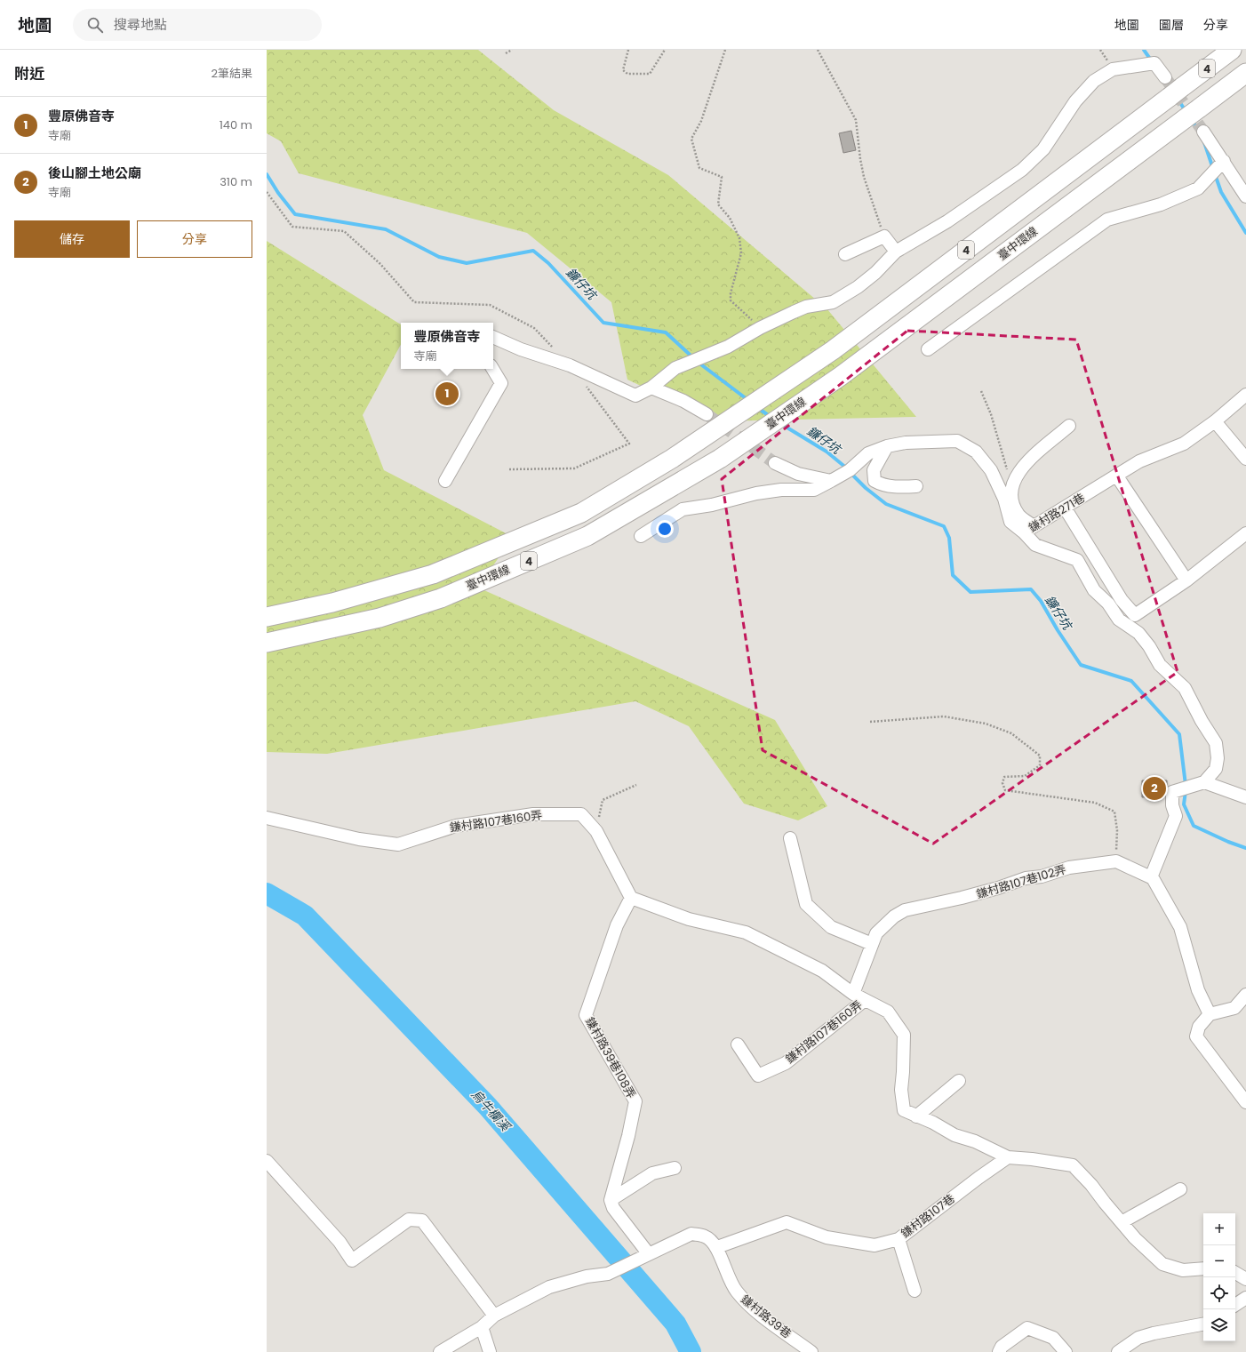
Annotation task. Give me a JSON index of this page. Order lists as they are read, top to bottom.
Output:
{
  "streets": {
    "highway": ["4", "臺中環線"],
    "street": [
      "鎌村路271巷",
      "鎌村路107巷160弄",
      "鎌村路107巷102弄",
      "鎌村路39巷108弄",
      "鎌村路107巷",
      "鎌村路39巷"
    ]
  },
  "crossings": [
    ["鎌村路107巷160弄", "鎌村路107巷102弄"],
    ["鎌村路107巷160弄", "鎌村路39巷108弄"],
    ["鎌村路107巷", "鎌村路39巷"]
  ],
  "water": ["鐮仔坑", "烏牛欄溪"],
  "page": {
    "header": "地圖",
    "search": "搜尋地點",
    "nav": ["地圖", "圖層", "分享"],
    "heading": ["附近", "2筆結果"],
    "list": [
      {
        "mark": "1",
        "name": "豐原佛音寺",
        "note": "寺廟",
        "value": "140 m"
      },
      {
        "mark": "2",
        "name": "後山腳土地公廟",
        "note": "寺廟",
        "value": "310 m"
      }
    ],
    "buttons": ["儲存", "分享"],
    "popup": ["豐原佛音寺", "寺廟"],
    "pins": ["1", "2"],
    "map_buttons": ["+", "−"]
  }
}
